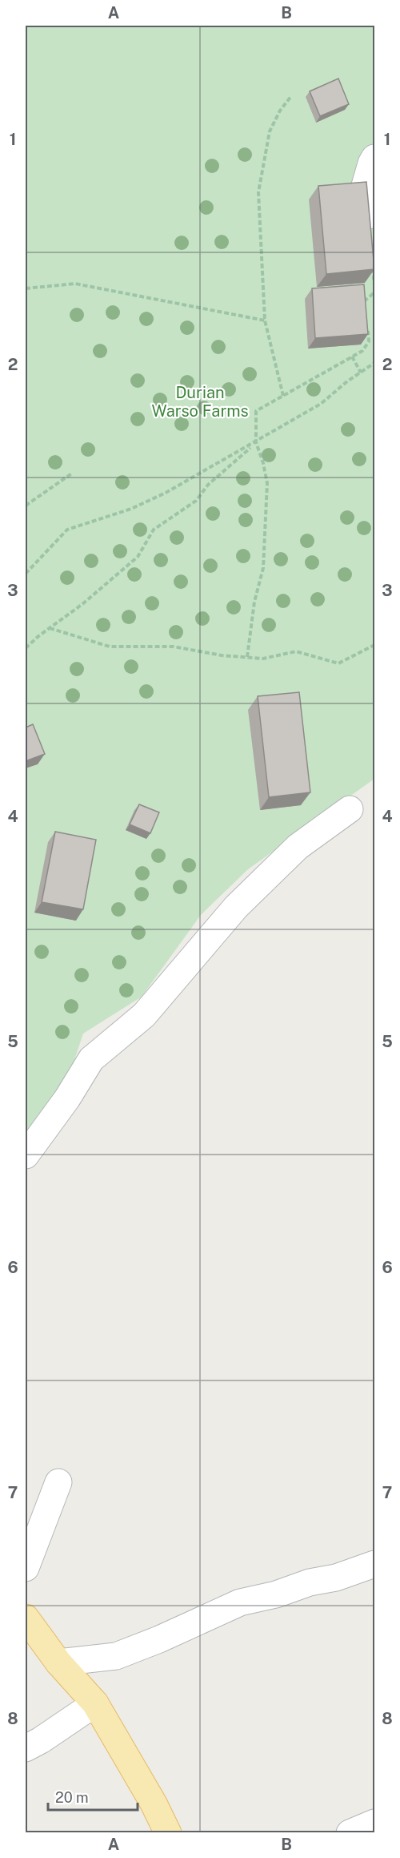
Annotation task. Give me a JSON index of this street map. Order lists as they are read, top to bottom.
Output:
{
  "parks": ["Durian Warso Farms"],
  "scale_bar": "20 m",
  "grid": {
    "columns": ["A", "B"],
    "rows": [
      "1",
      "2",
      "3",
      "4",
      "5",
      "6",
      "7",
      "8"
    ]
  }
}
